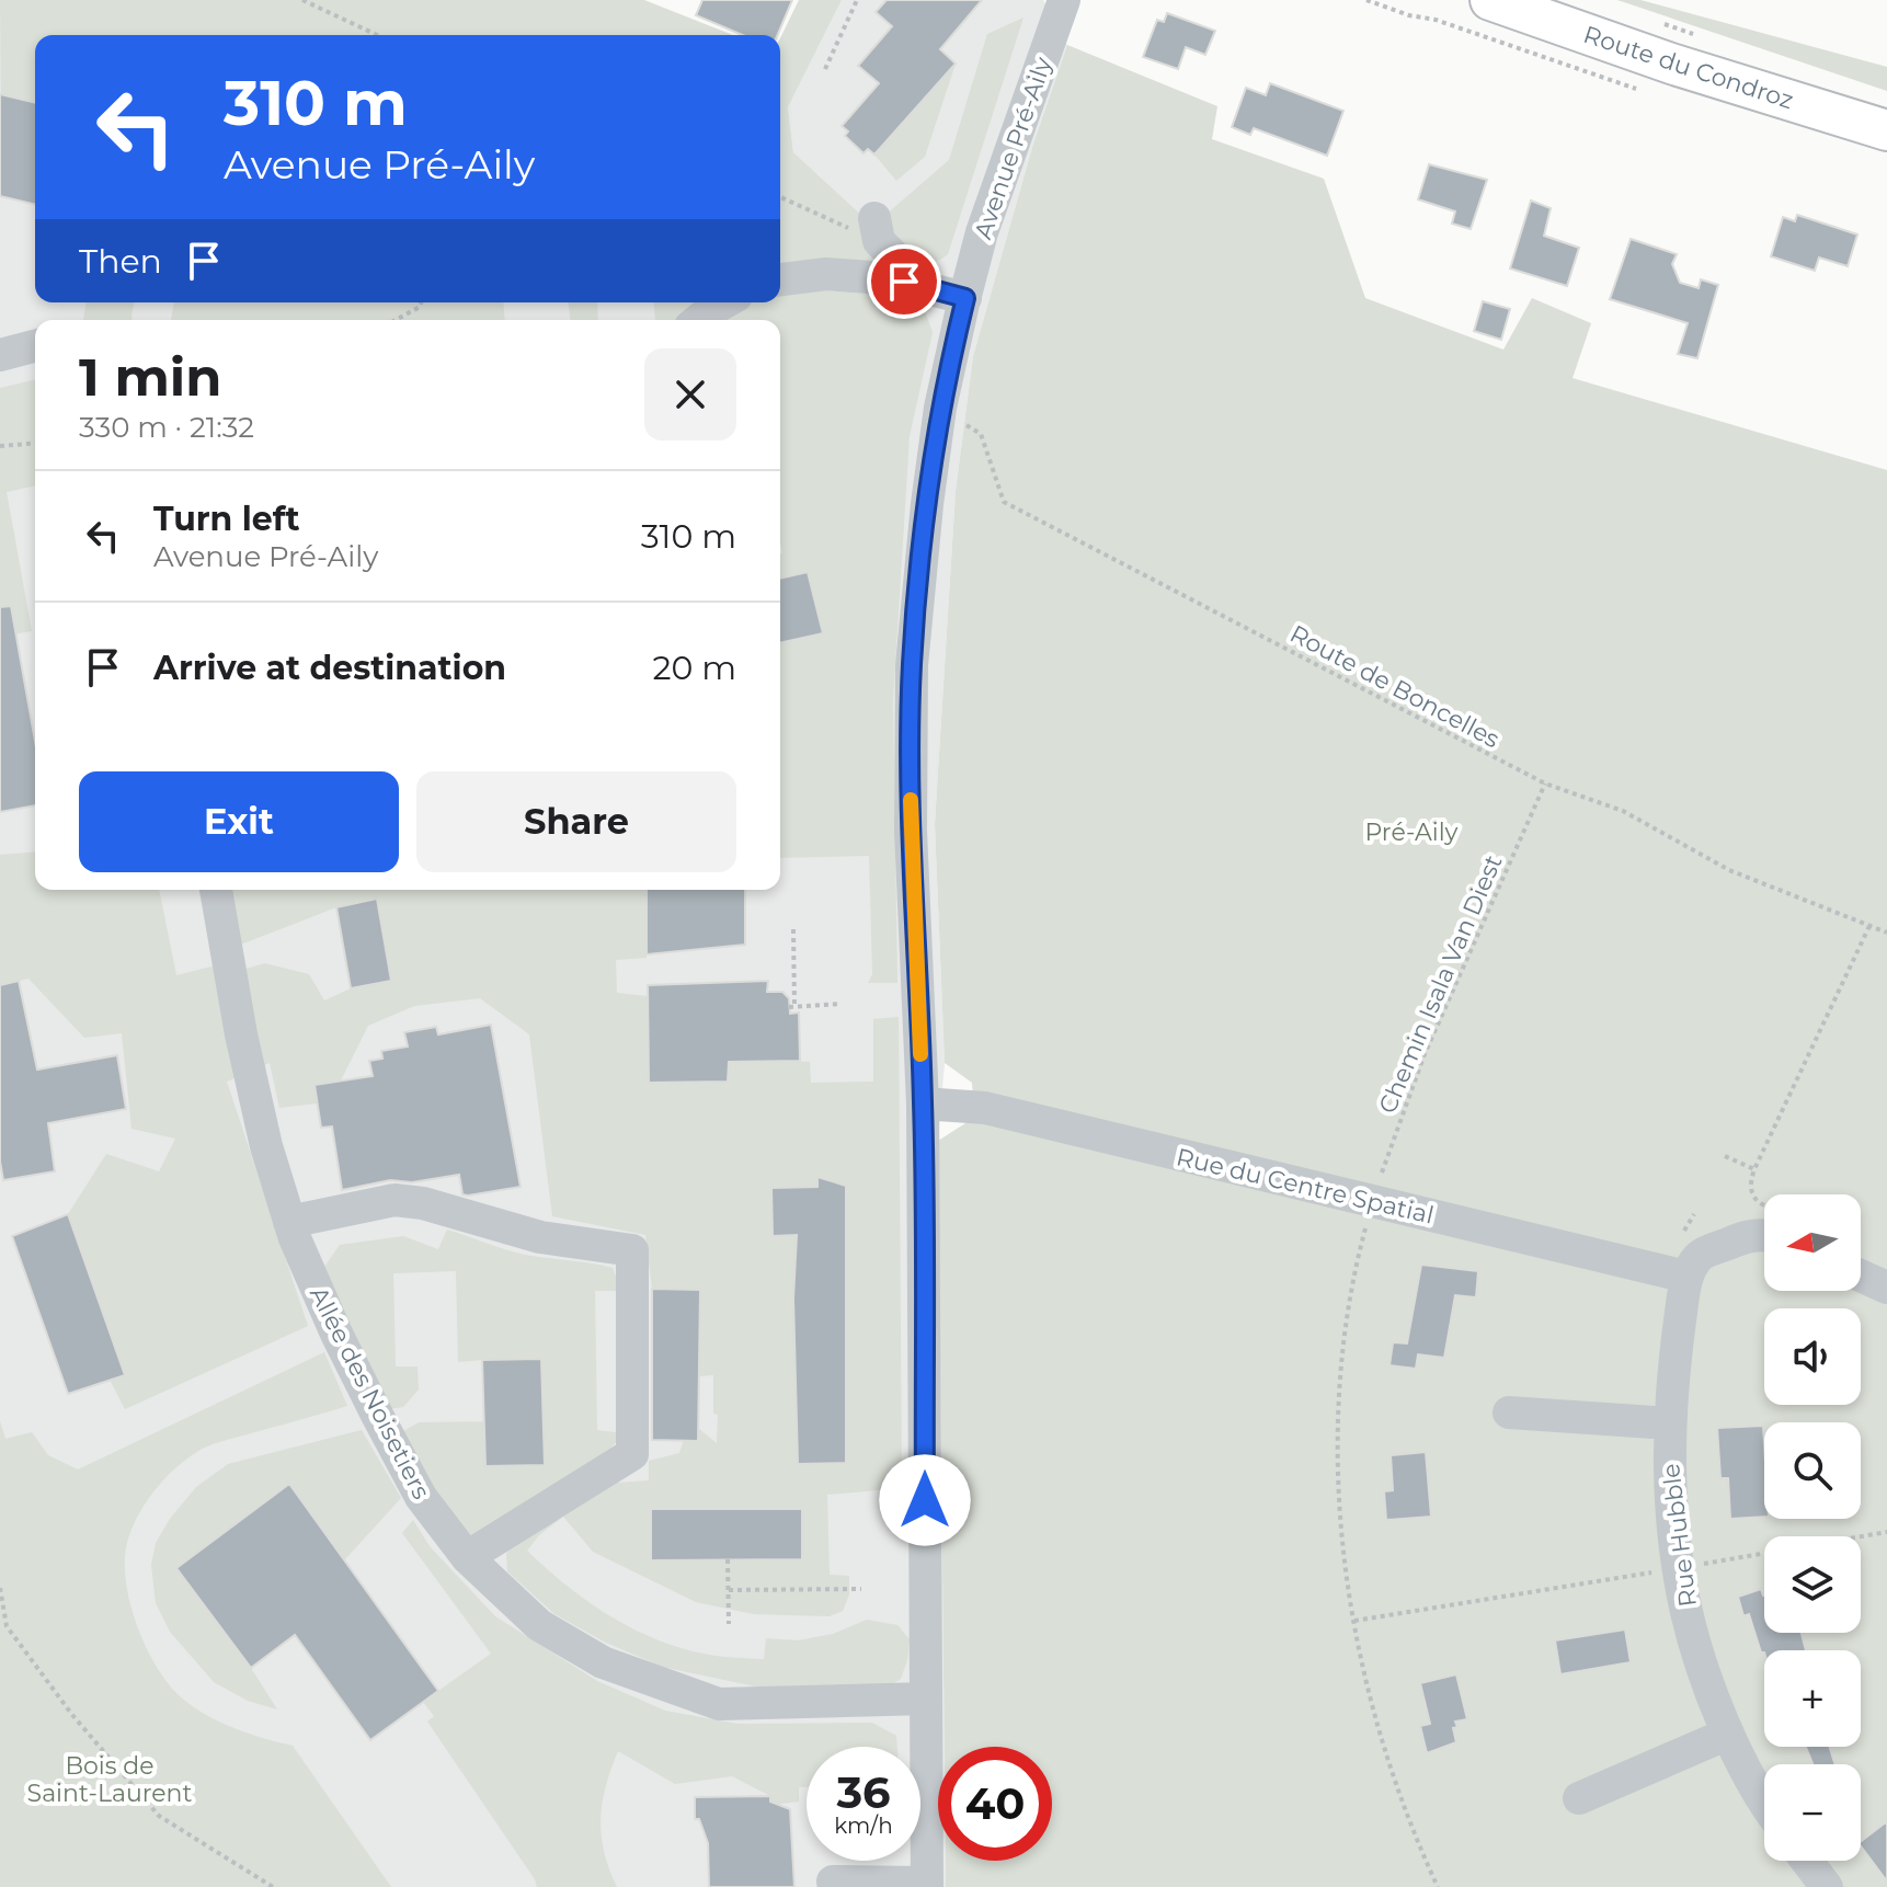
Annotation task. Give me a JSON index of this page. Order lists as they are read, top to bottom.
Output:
{
  "streets": {
    "main road": ["Route du Condroz"],
    "street": [
      "Avenue Pré-Aily",
      "Rue du Centre Spatial",
      "Allée des Noisetiers",
      "Rue Hubble"
    ],
    "path": ["Route de Boncelles", "Chemin Isala Van Diest"]
  },
  "crossings": [
    ["Avenue Pré-Aily", "Route de Boncelles"],
    ["Avenue Pré-Aily", "Rue du Centre Spatial"],
    ["Avenue Pré-Aily", "Allée des Noisetiers"],
    ["Route de Boncelles", "Chemin Isala Van Diest"],
    ["Chemin Isala Van Diest", "Rue du Centre Spatial"],
    ["Rue du Centre Spatial", "Rue Hubble"]
  ],
  "parks": ["Pré-Aily", "Bois de Saint-Laurent"],
  "north": "left",
  "page": {
    "turn": ["310 m", "Avenue Pré-Aily"],
    "then": "Then",
    "heading": ["1 min", "330 m · 21:32"],
    "list": [
      {
        "name": "Turn left",
        "note": "Avenue Pré-Aily",
        "value": "310 m"
      },
      {
        "name": "Arrive at destination",
        "value": "20 m"
      }
    ],
    "buttons": ["Exit", "Share"],
    "map_buttons": ["+", "−"],
    "speed": "36 km/h",
    "limit": "40"
  }
}
